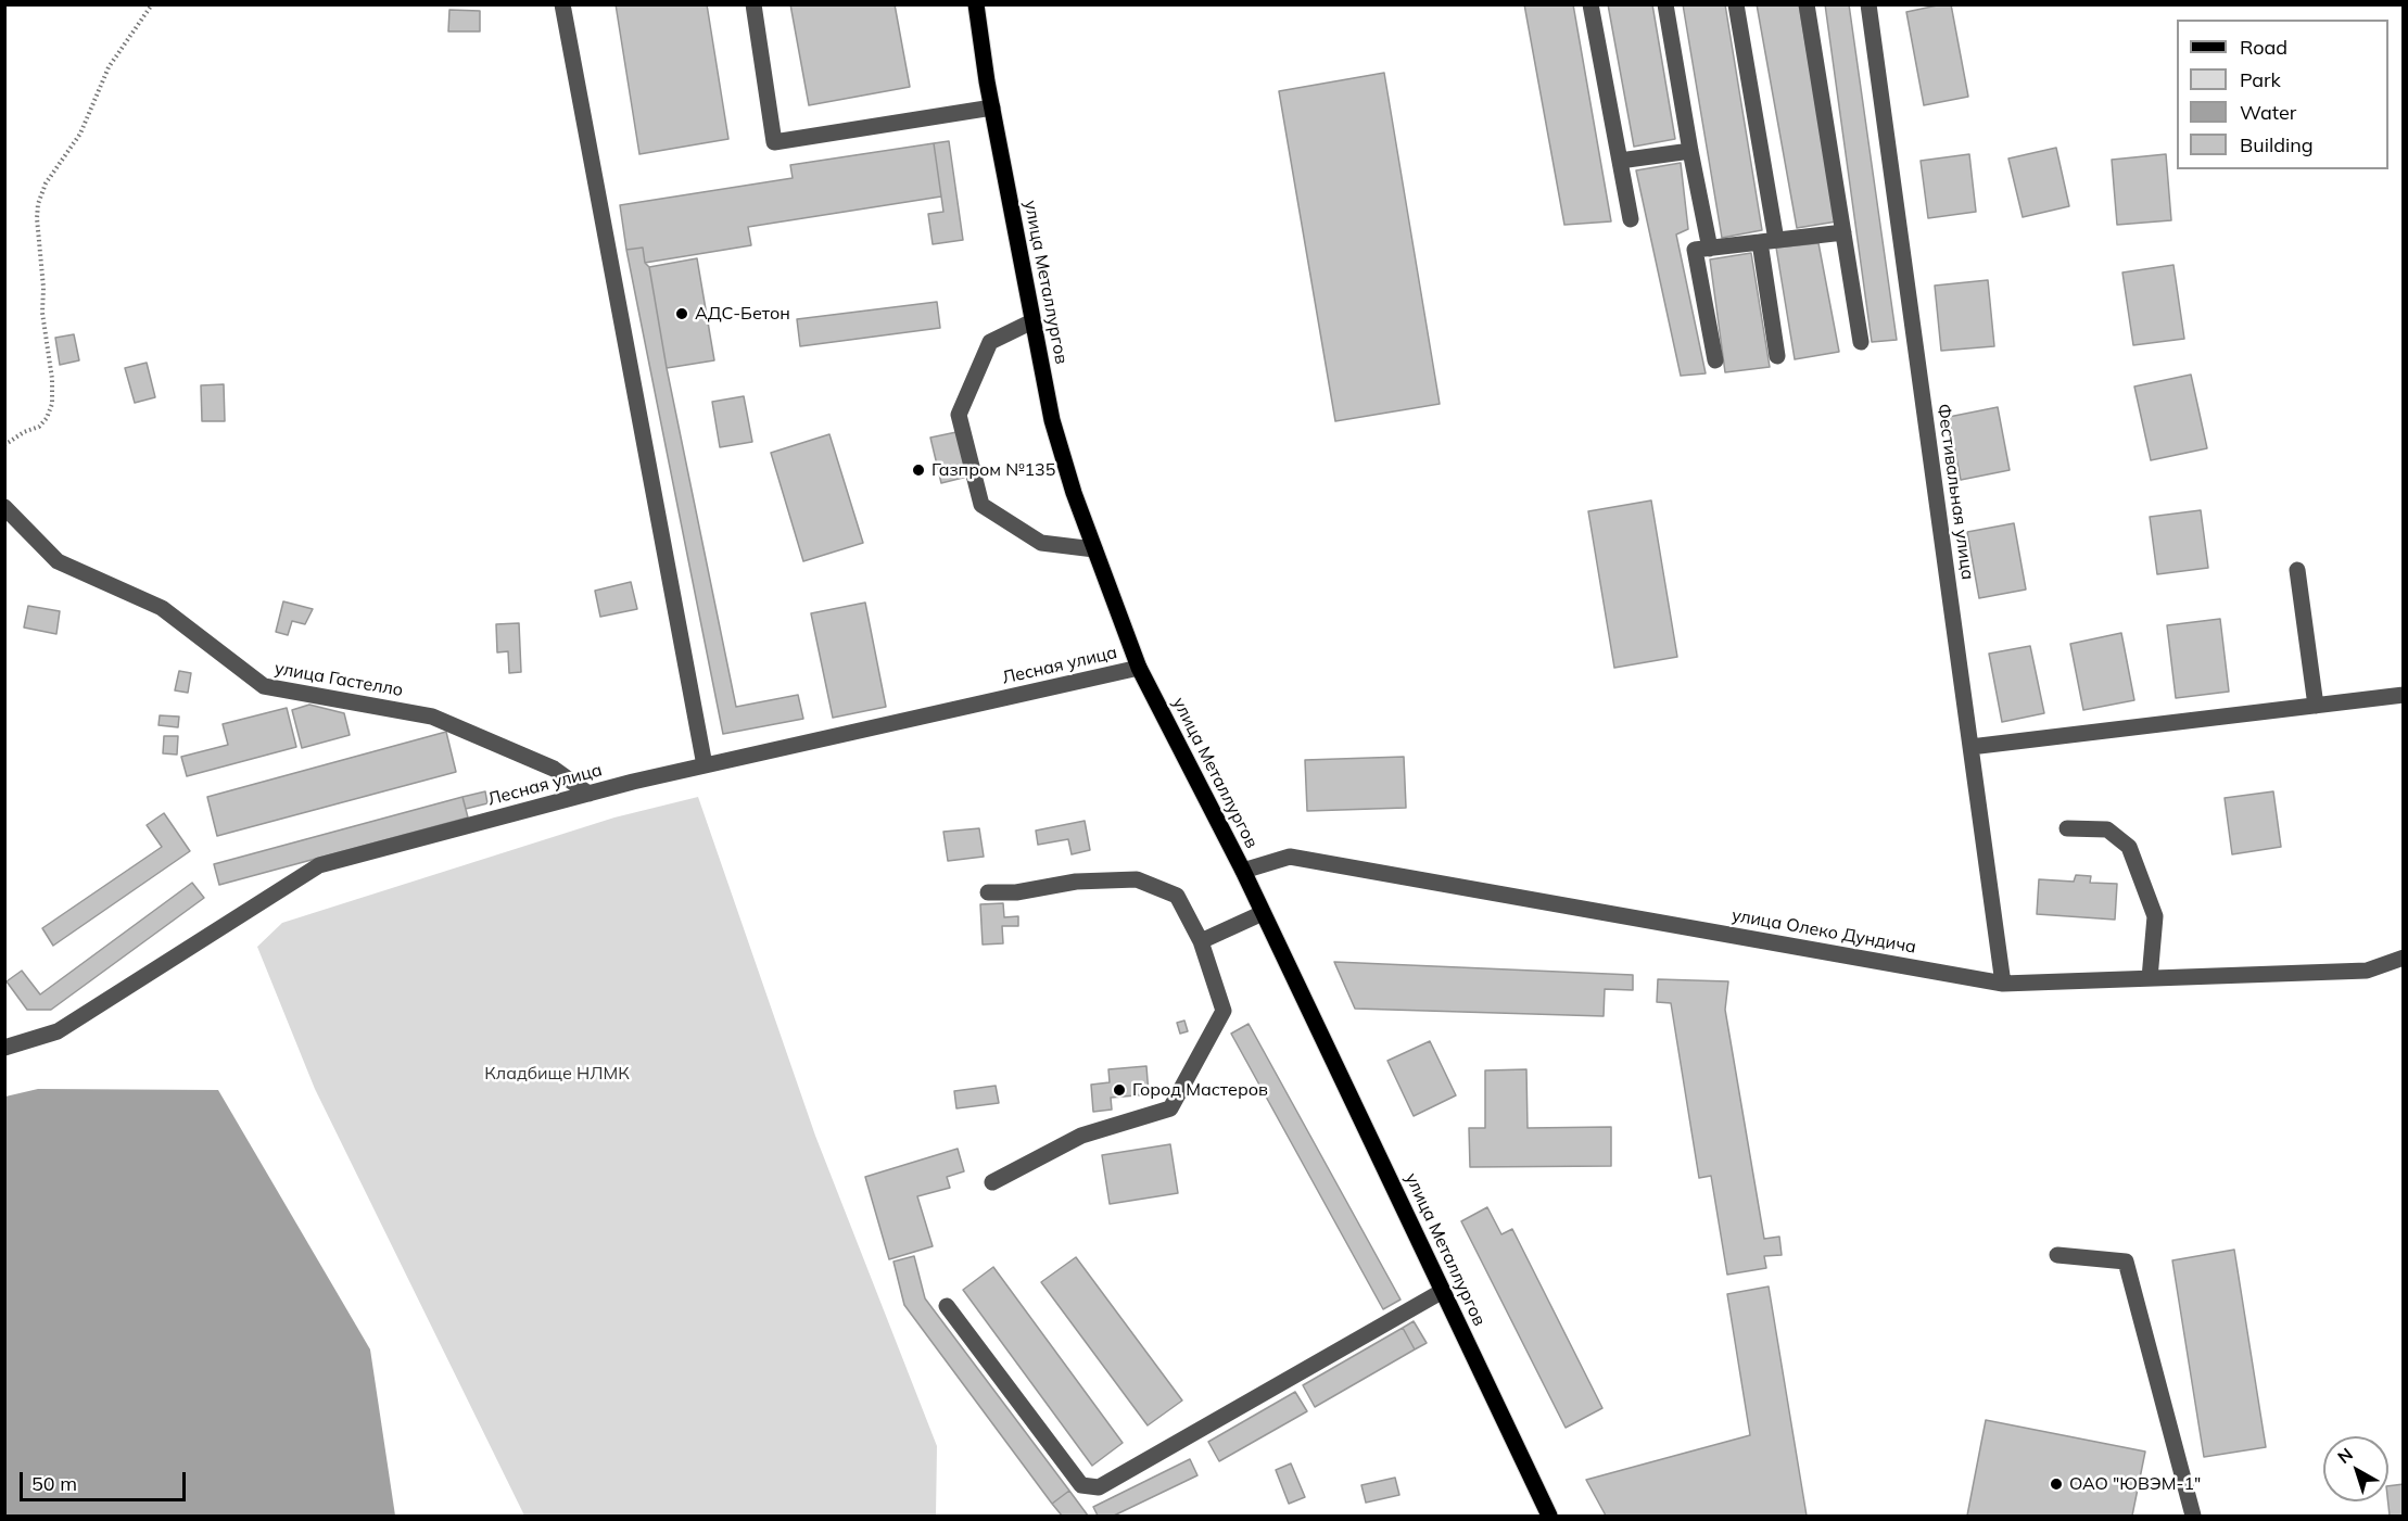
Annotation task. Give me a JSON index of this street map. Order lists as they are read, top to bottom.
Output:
{
  "streets": {
    "main road": ["улица Металлургов"],
    "street": [
      "Фестивальная улица",
      "Лесная улица",
      "улица Гастелло",
      "улица Олеко Дундича"
    ]
  },
  "crossings": [
    ["улица Металлургов", "Лесная улица"],
    ["улица Металлургов", "улица Олеко Дундича"],
    ["Фестивальная улица", "улица Олеко Дундича"],
    ["Лесная улица", "улица Гастелло"]
  ],
  "parks": ["Кладбище НЛМК"],
  "places": [
    "АДС-Бетон",
    "Газпром №135",
    "Город Мастеров",
    "ОАО \"ЮВЭМ-1\""
  ],
  "legend": [
    "Road",
    "Park",
    "Water",
    "Building"
  ],
  "scale_bar": "50 m",
  "north": "top left"
}
